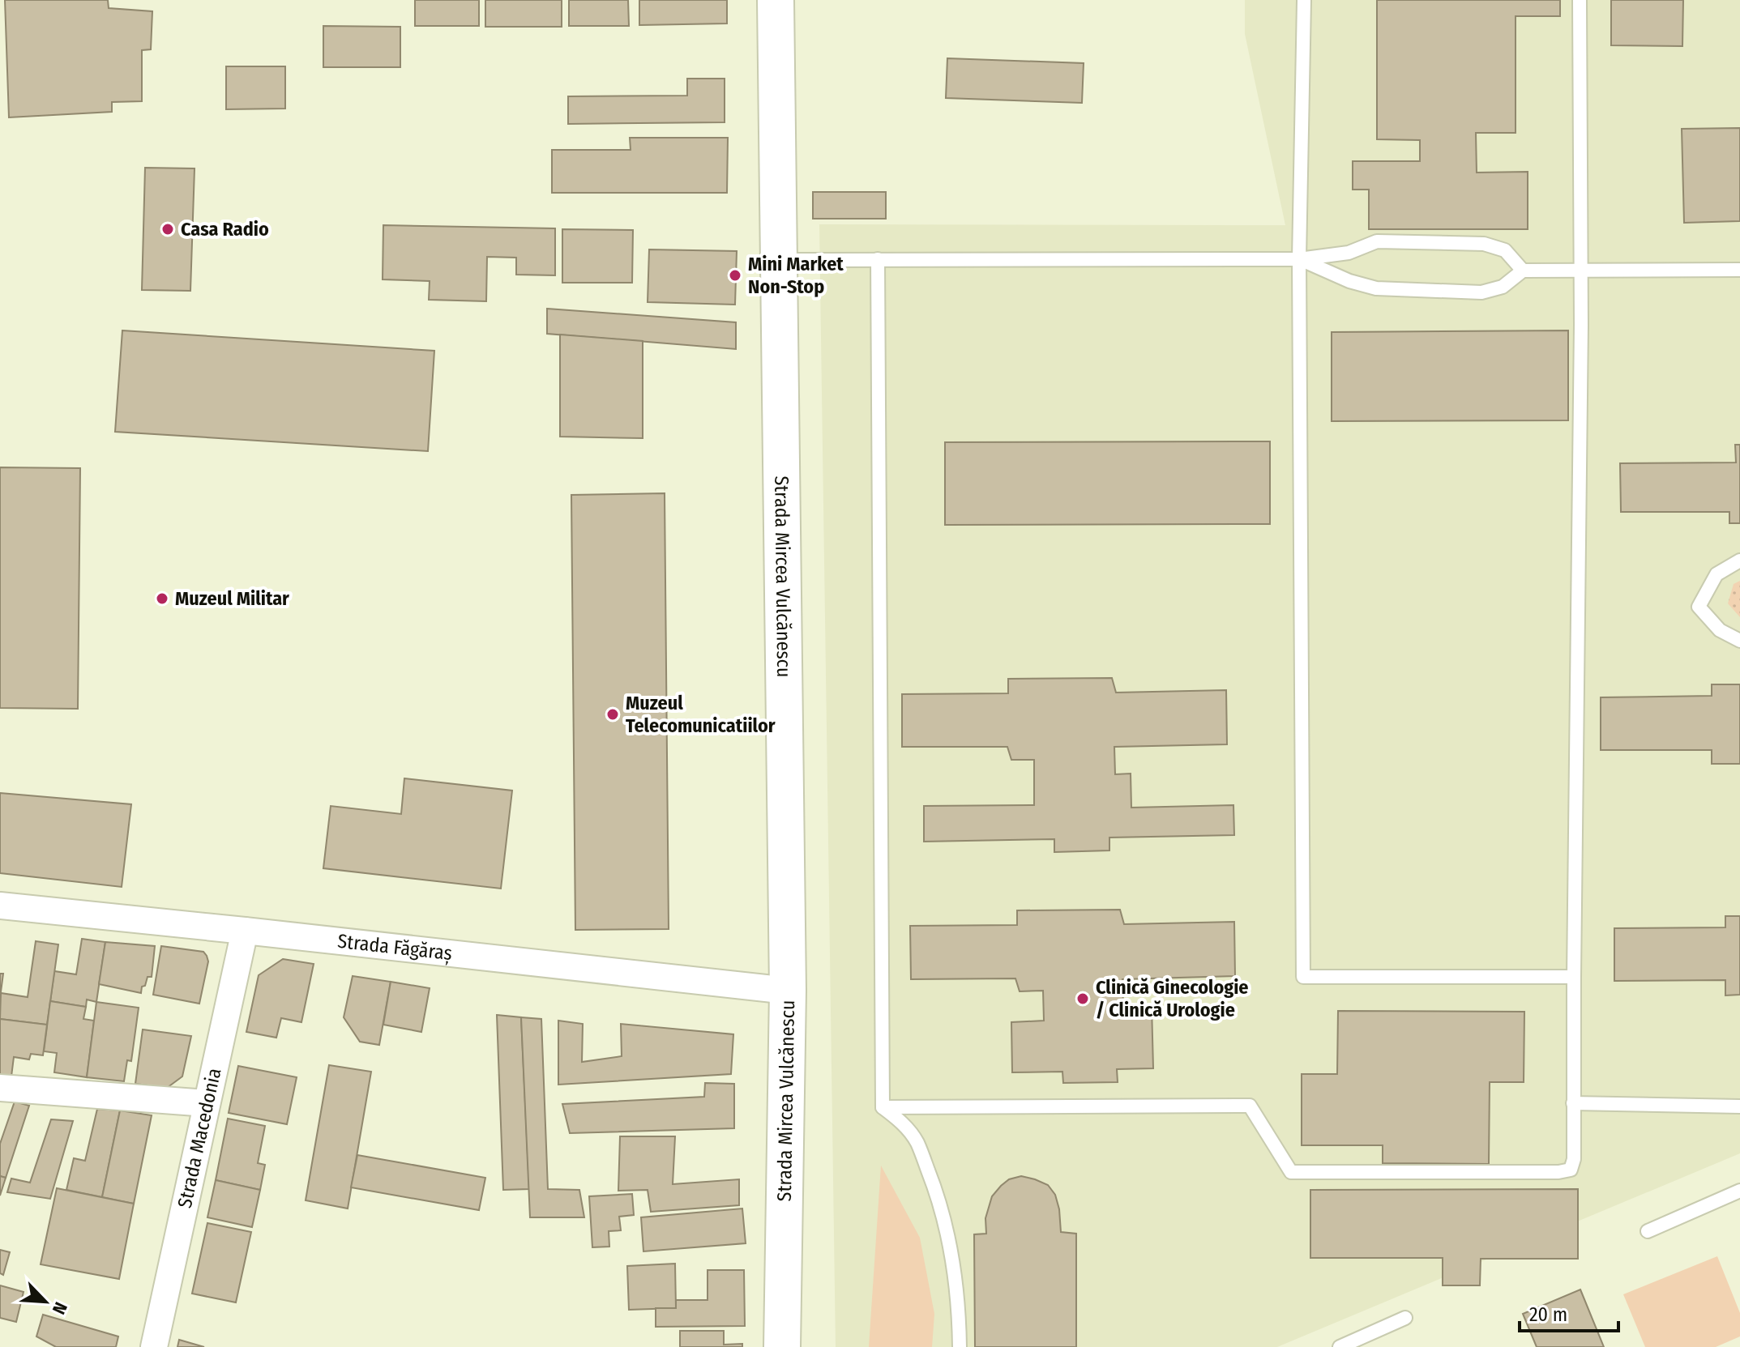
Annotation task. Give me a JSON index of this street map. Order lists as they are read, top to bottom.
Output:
{
  "streets": {
    "main road": ["Strada Mircea Vulcănescu"],
    "street": ["Strada Făgăraș", "Strada Macedonia"]
  },
  "crossings": [
    ["Strada Mircea Vulcănescu", "Strada Făgăraș"],
    ["Strada Făgăraș", "Strada Macedonia"]
  ],
  "places": [
    "Casa Radio",
    "Mini Market Non-Stop",
    "Muzeul Militar",
    "Muzeul Telecomunicatiilor",
    "Clinică Ginecologie / Clinică Urologie"
  ],
  "scale_bar": "20 m",
  "north": "bottom right"
}
